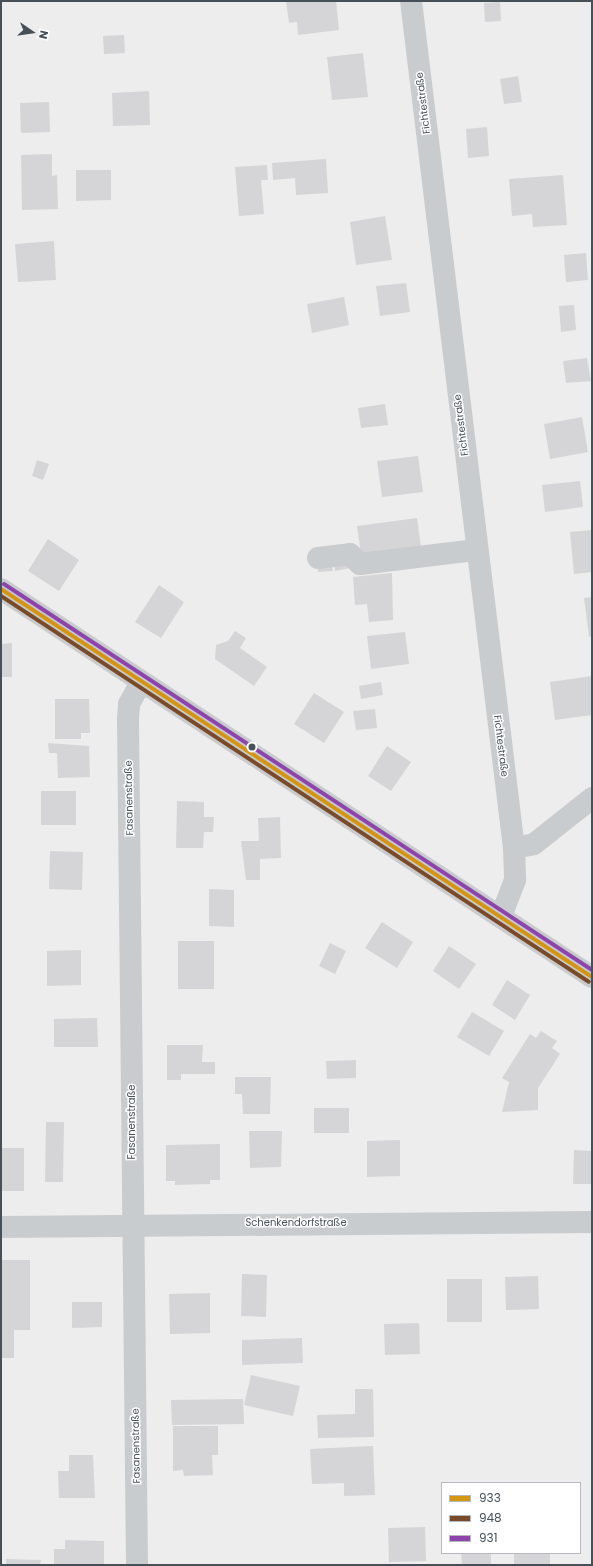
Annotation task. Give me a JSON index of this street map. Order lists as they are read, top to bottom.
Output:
{
  "streets": {
    "street": ["Fichtestraße", "Fasanenstraße", "Schenkendorfstraße"]
  },
  "crossings": [
    ["Fasanenstraße", "Schenkendorfstraße"]
  ],
  "lines": ["transit line 931", "transit line 933", "transit line 948"],
  "legend": ["933", "948", "931"],
  "north": "right"
}
